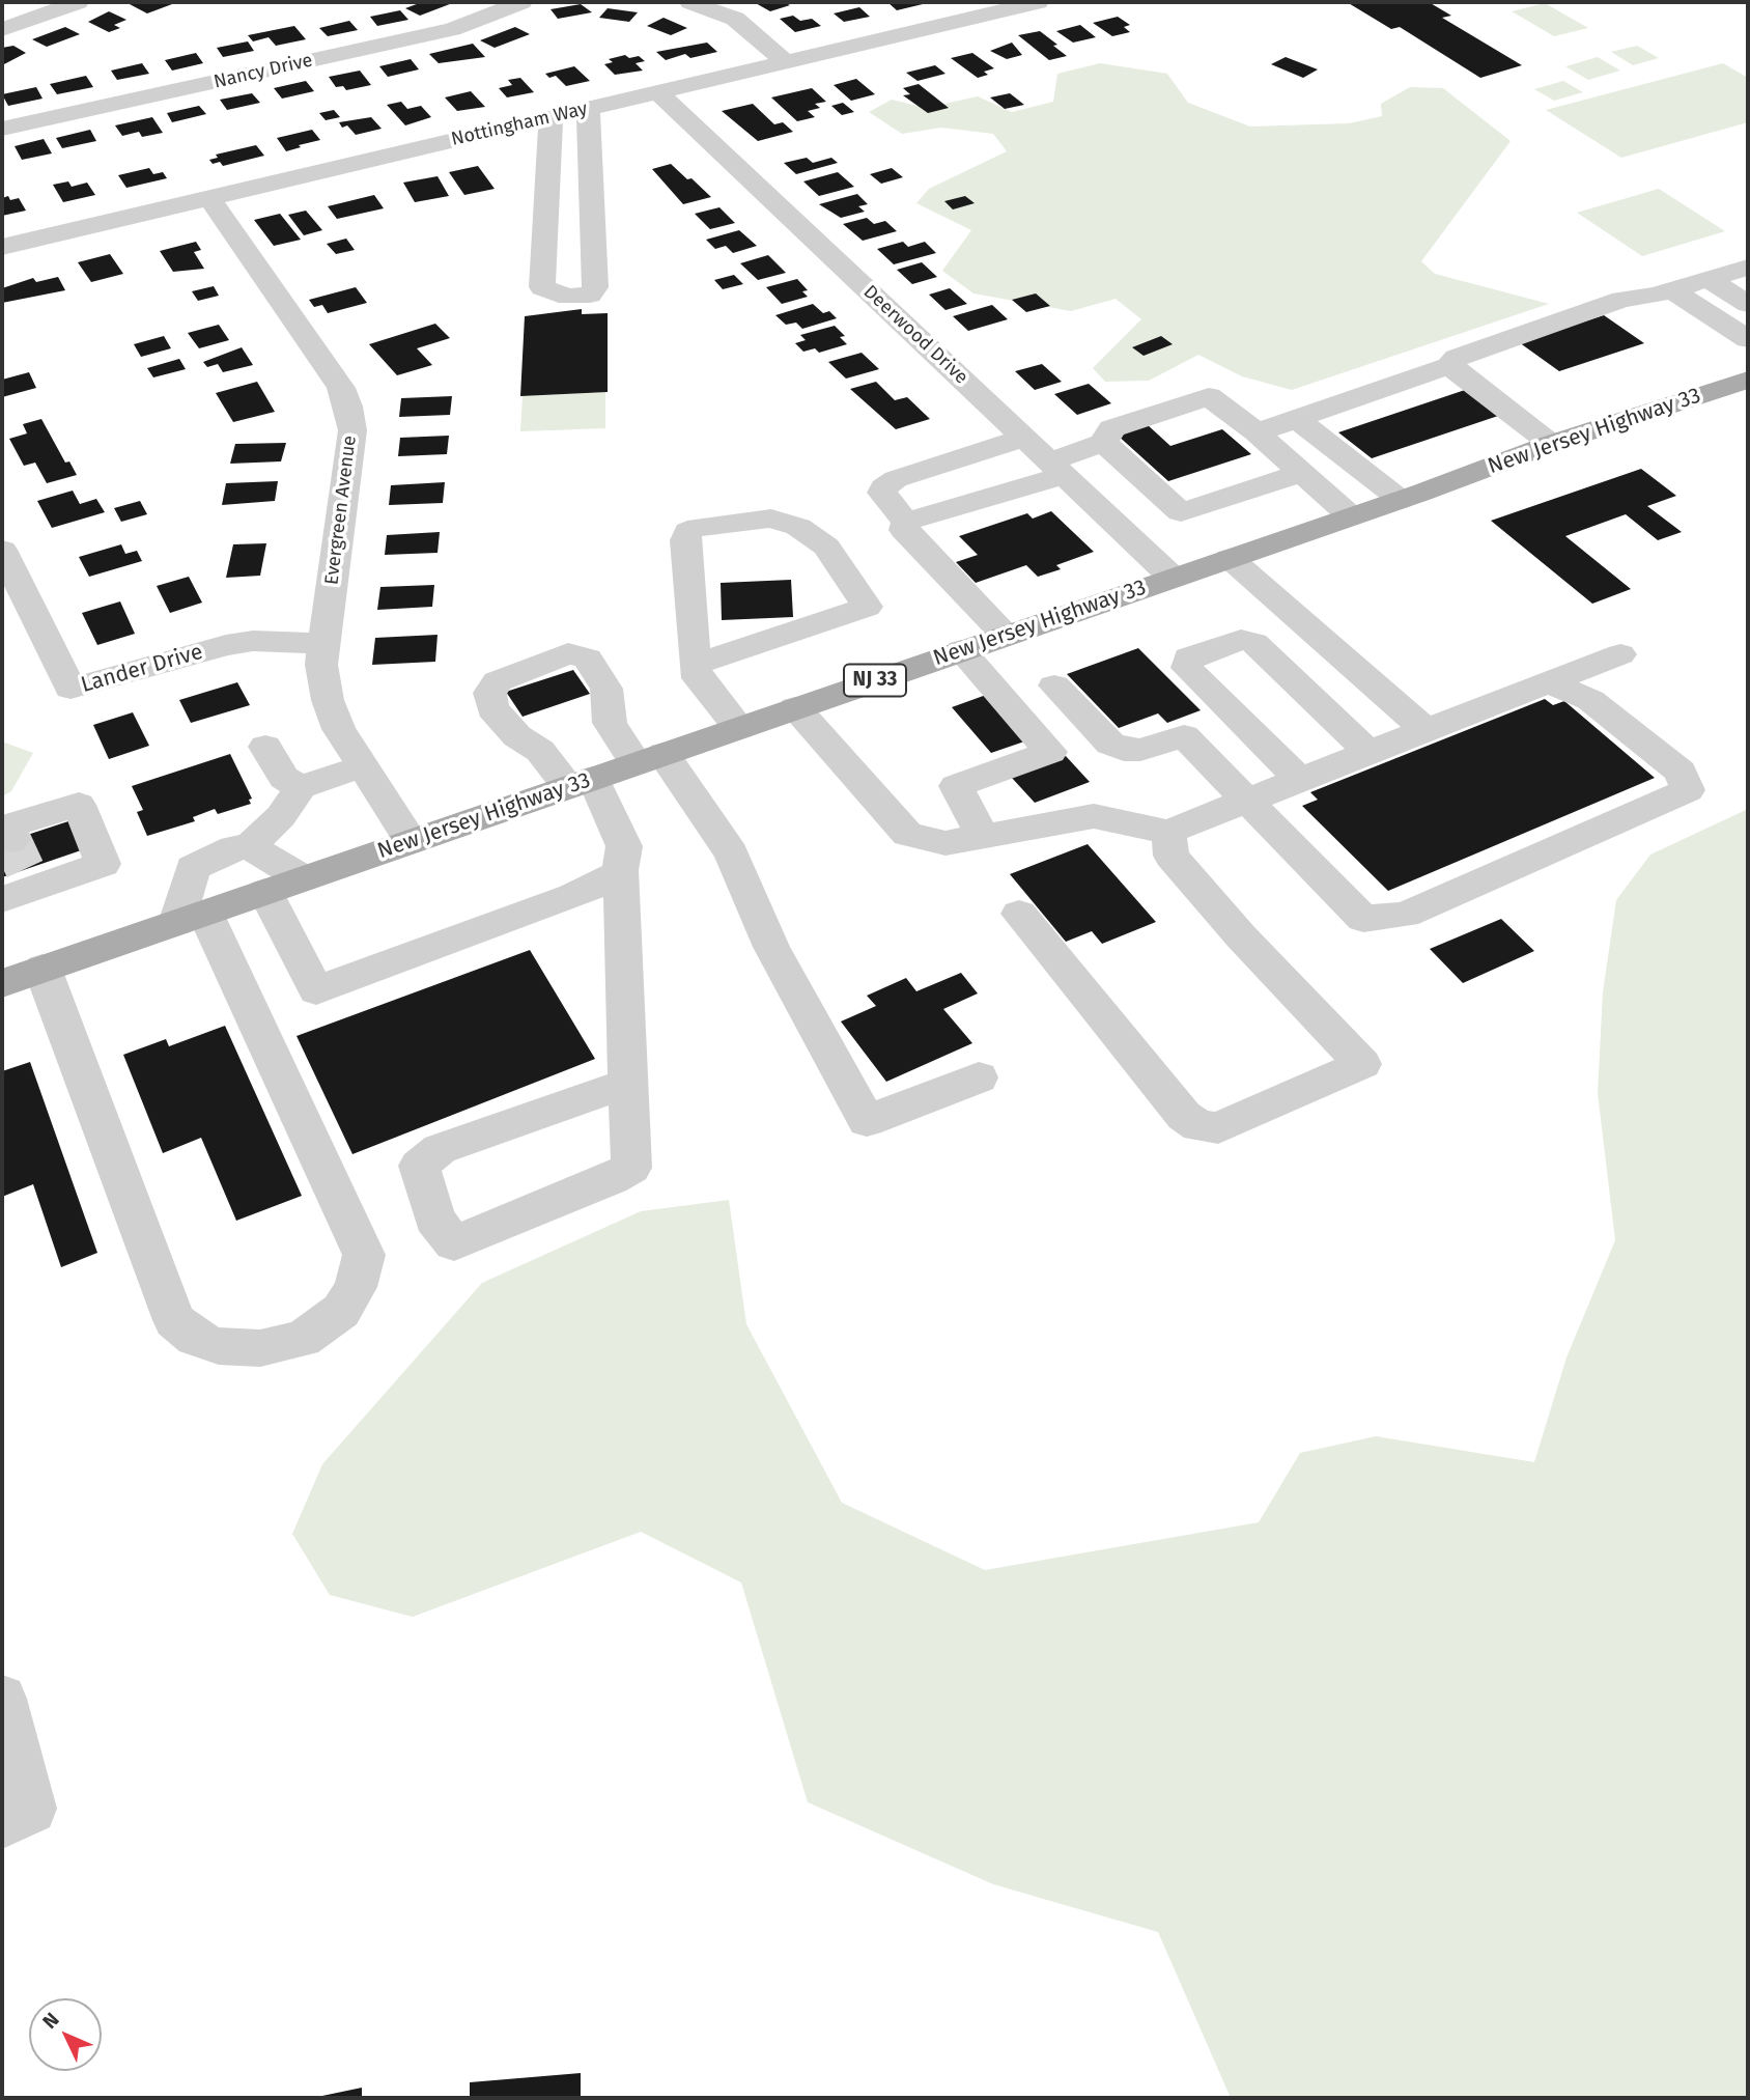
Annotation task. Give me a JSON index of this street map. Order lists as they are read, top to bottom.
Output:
{
  "streets": {
    "main road": ["New Jersey Highway 33", "NJ 33"],
    "street": [
      "Nancy Drive",
      "Nottingham Way",
      "Deerwood Drive",
      "Evergreen Avenue",
      "Lander Drive"
    ]
  },
  "crossings": [
    ["Nottingham Way", "Deerwood Drive"],
    ["Nottingham Way", "Evergreen Avenue"],
    ["Deerwood Drive", "New Jersey Highway 33"],
    ["New Jersey Highway 33", "Evergreen Avenue"],
    ["Evergreen Avenue", "Lander Drive"]
  ],
  "north": "top left"
}
